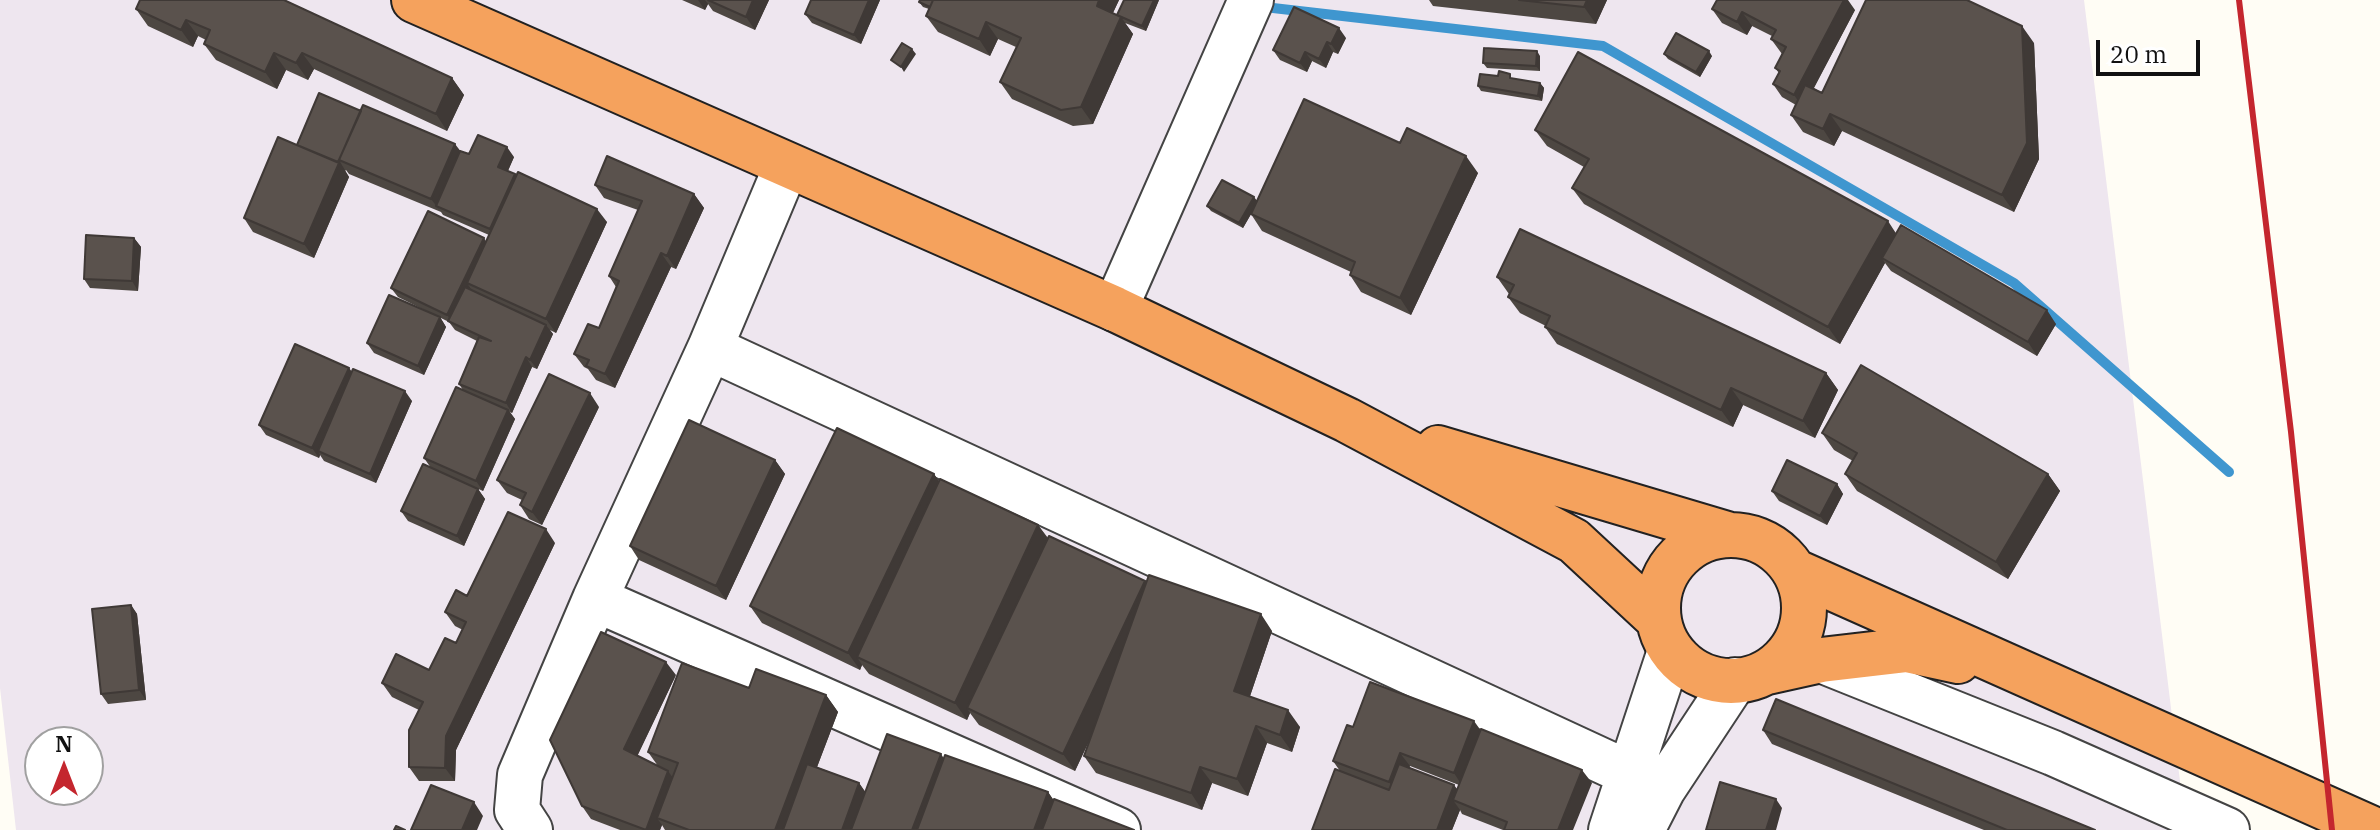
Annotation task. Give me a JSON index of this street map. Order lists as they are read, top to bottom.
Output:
{
  "scale_bar": "20 m",
  "north": "top"
}
